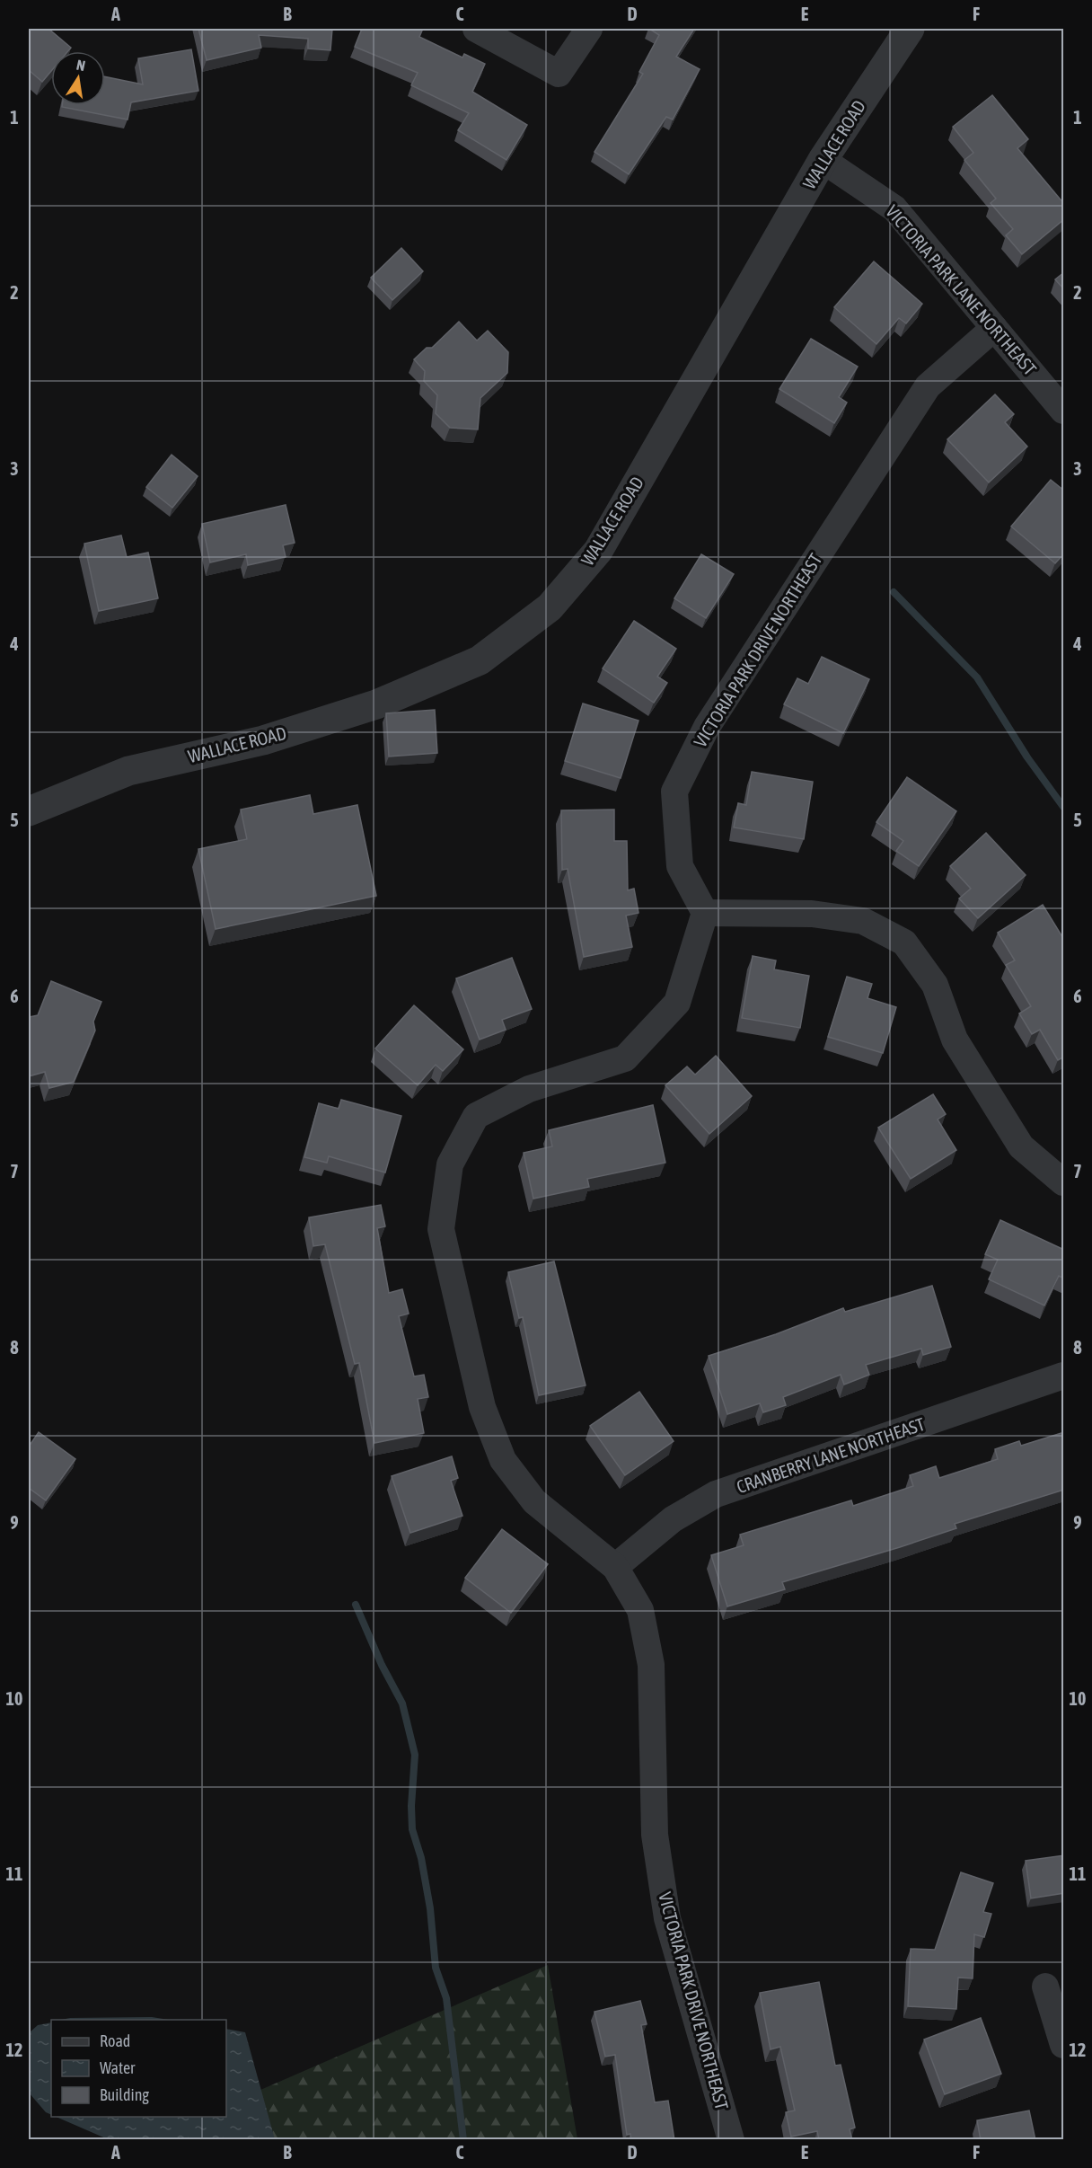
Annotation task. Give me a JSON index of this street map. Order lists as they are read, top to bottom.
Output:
{
  "streets": {
    "street": [
      "WALLACE ROAD",
      "VICTORIA PARK LANE NORTHEAST",
      "VICTORIA PARK DRIVE NORTHEAST",
      "CRANBERRY LANE NORTHEAST"
    ]
  },
  "crossings": [
    ["WALLACE ROAD", "VICTORIA PARK LANE NORTHEAST"],
    ["VICTORIA PARK LANE NORTHEAST", "VICTORIA PARK DRIVE NORTHEAST"],
    ["VICTORIA PARK DRIVE NORTHEAST", "CRANBERRY LANE NORTHEAST"]
  ],
  "legend": ["Road", "Water", "Building"],
  "north": "top",
  "grid": {
    "columns": [
      "A",
      "B",
      "C",
      "D",
      "E",
      "F"
    ],
    "rows": [
      "1",
      "2",
      "3",
      "4",
      "5",
      "6",
      "7",
      "8",
      "9",
      "10",
      "11",
      "12"
    ]
  }
}
